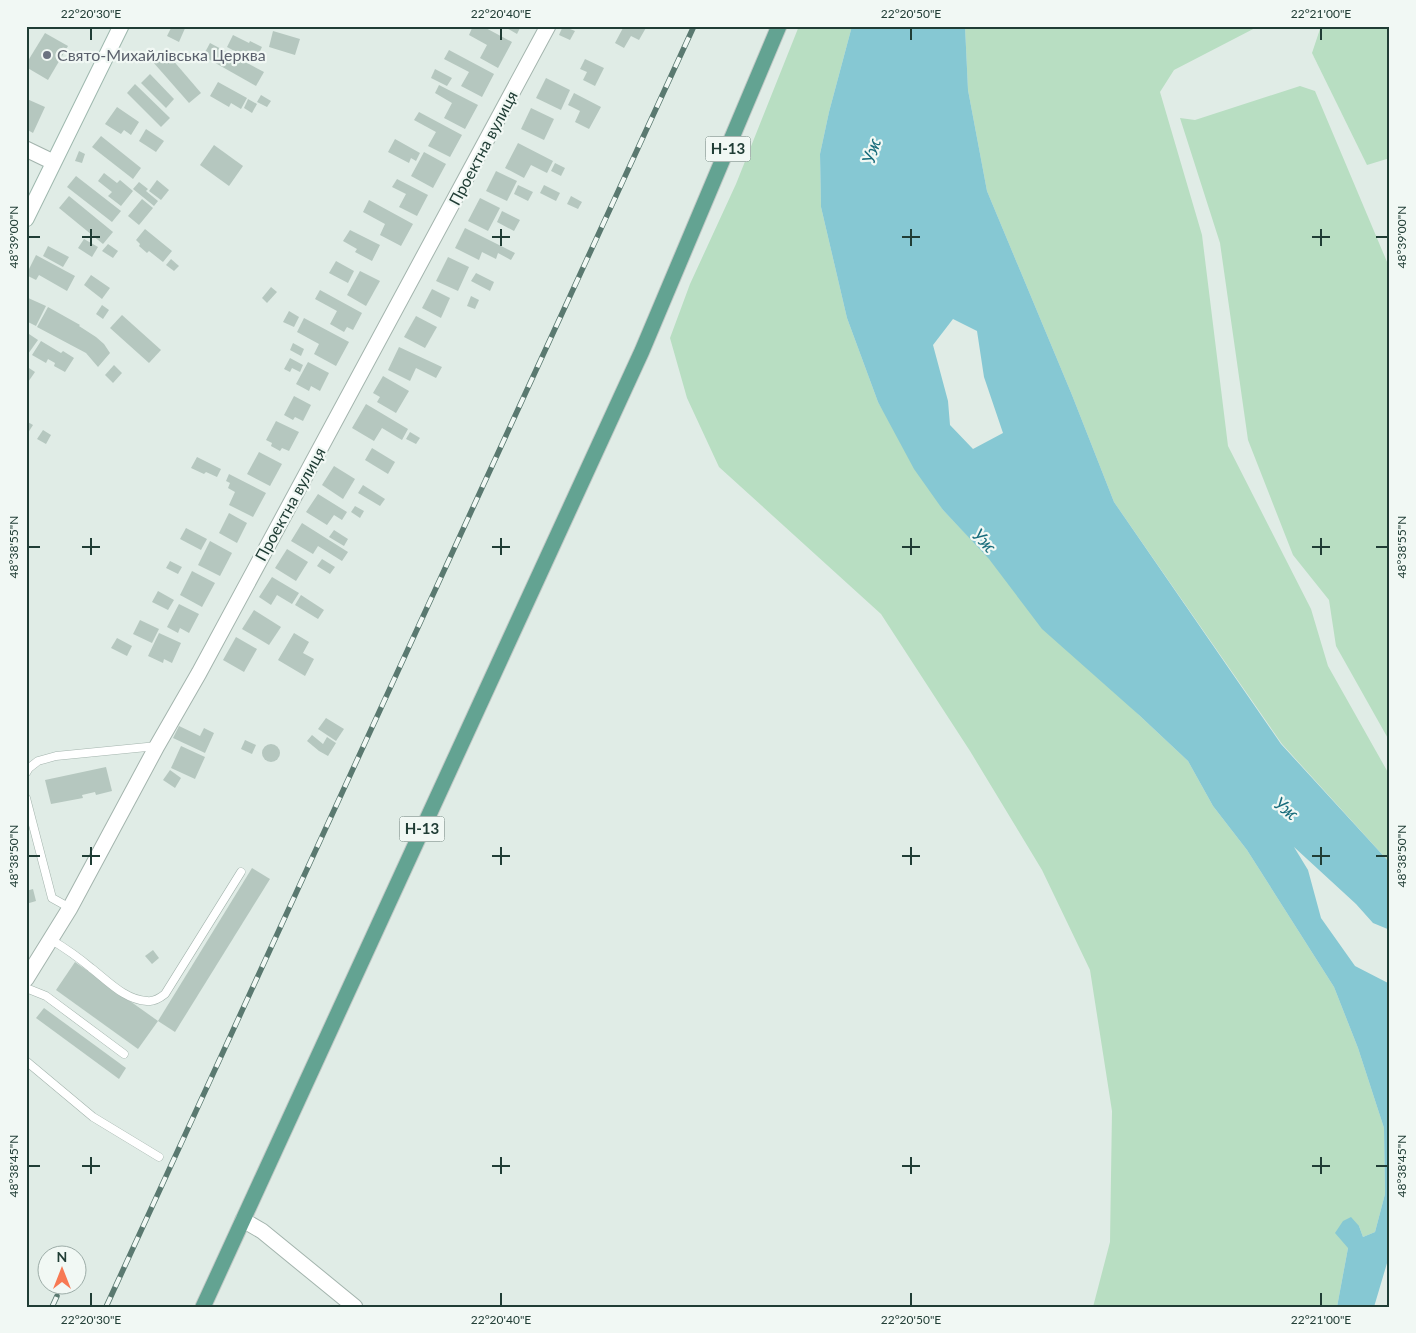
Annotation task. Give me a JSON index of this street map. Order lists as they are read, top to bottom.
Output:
{
  "streets": {
    "main road": ["Н-13"],
    "street": ["Проектна вулиця"]
  },
  "water": ["Уж"],
  "places": ["Свято-Михайлівська Церква"],
  "north": "top",
  "coordinates": [
    "22°20'30\"E",
    "22°20'40\"E",
    "22°20'50\"E",
    "22°21'00\"E",
    "48°39'00\"N",
    "48°38'55\"N",
    "48°38'50\"N",
    "48°38'45\"N"
  ]
}
